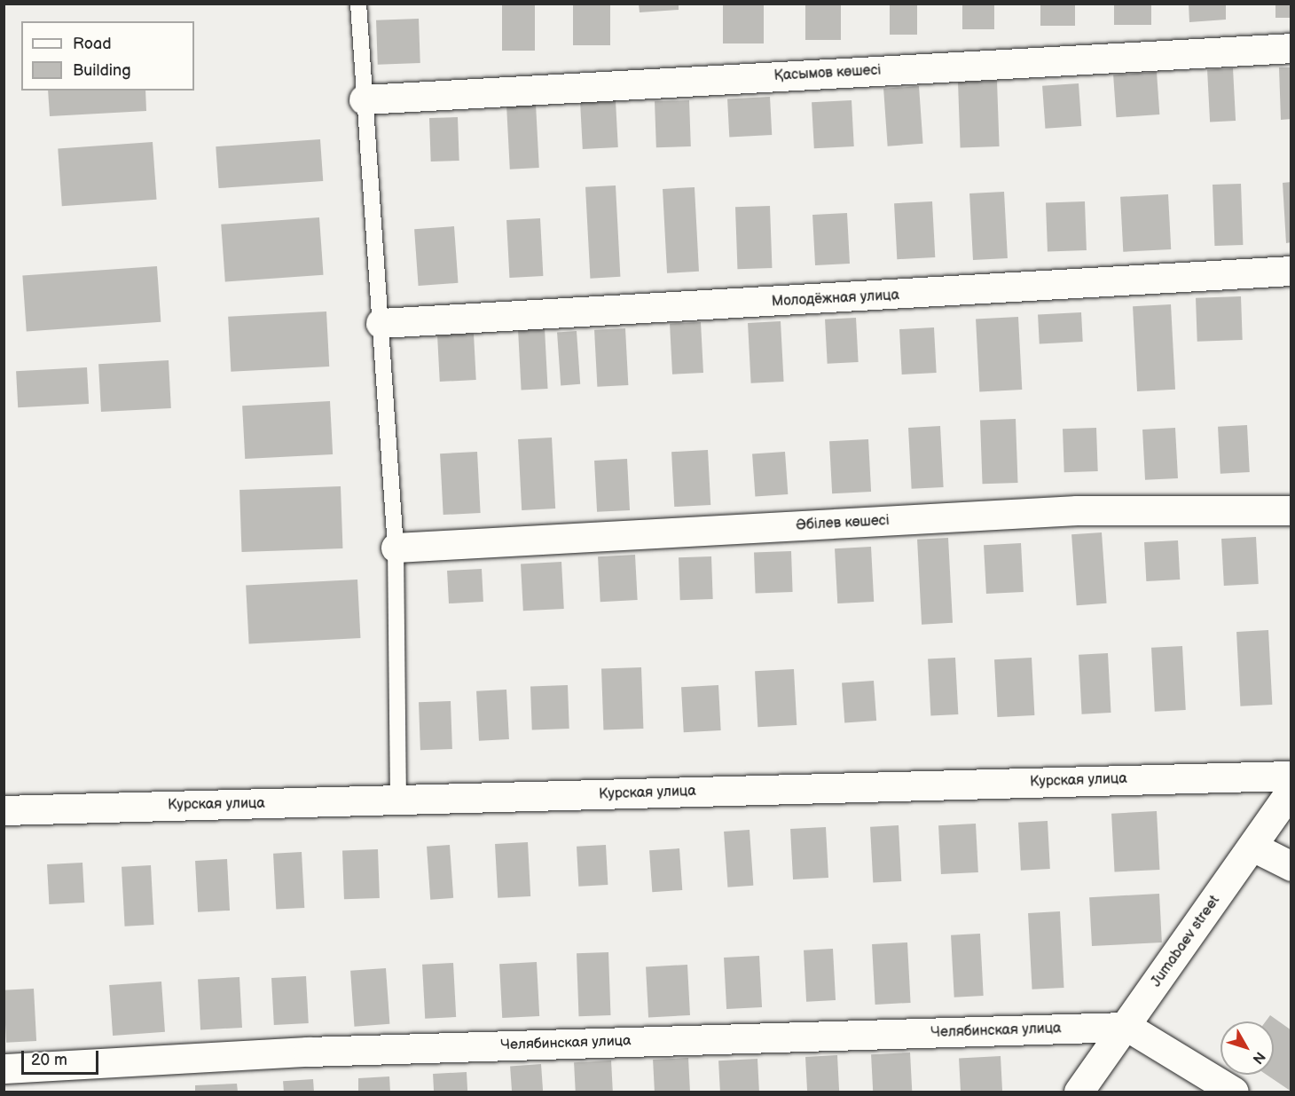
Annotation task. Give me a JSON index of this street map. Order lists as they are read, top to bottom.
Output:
{
  "streets": {
    "street": [
      "Қасымов көшесі",
      "Молодёжная улица",
      "Әбілев көшесі",
      "Курская улица",
      "Jumabaev street",
      "Челябинская улица"
    ]
  },
  "crossings": [
    ["Jumabaev street", "Челябинская улица"]
  ],
  "legend": ["Road", "Building"],
  "scale_bar": "20 m",
  "north": "bottom right"
}
